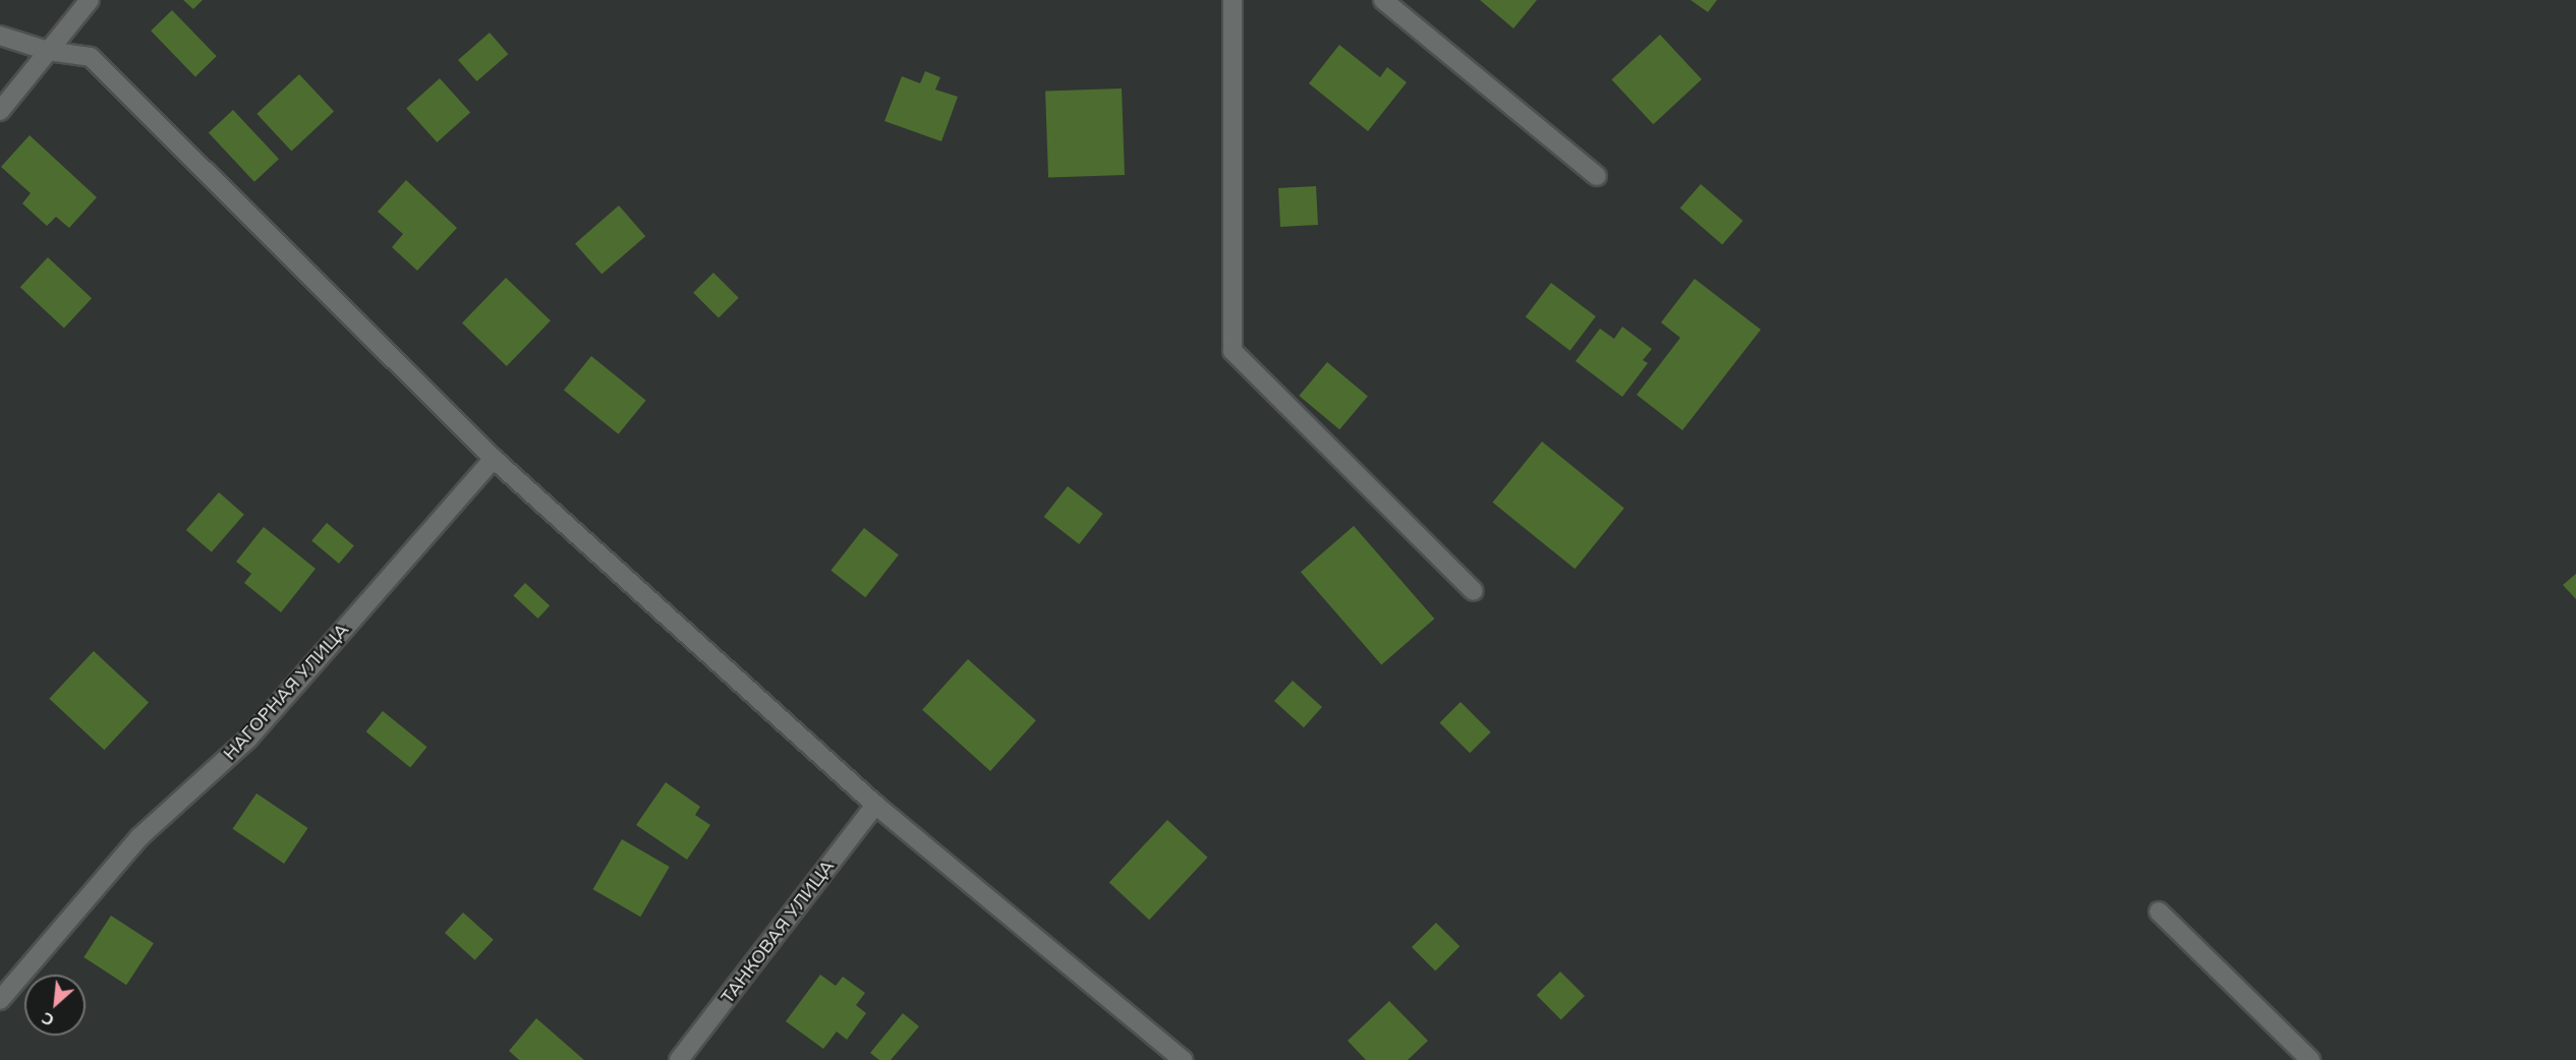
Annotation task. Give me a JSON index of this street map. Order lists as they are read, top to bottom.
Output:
{
  "streets": {
    "street": ["НАГОРНАЯ УЛИЦА", "ТАНКОВАЯ УЛИЦА"]
  },
  "north": "bottom left"
}
